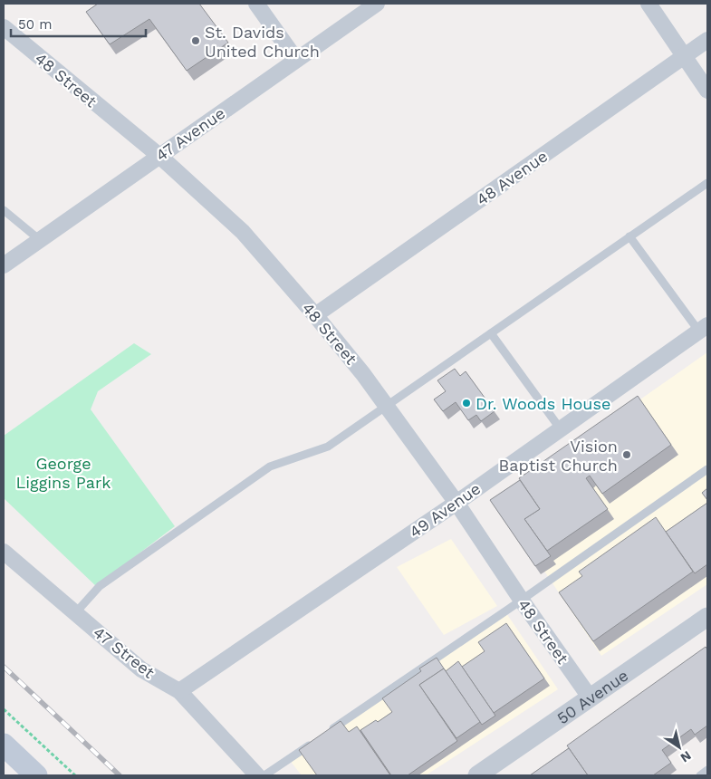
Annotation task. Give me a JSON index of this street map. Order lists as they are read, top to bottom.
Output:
{
  "streets": {
    "street": [
      "48 Street",
      "47 Avenue",
      "48 Avenue",
      "49 Avenue",
      "47 Street",
      "50 Avenue"
    ]
  },
  "crossings": [
    ["48 Street", "47 Avenue"],
    ["48 Street", "48 Avenue"],
    ["48 Street", "49 Avenue"],
    ["48 Street", "50 Avenue"],
    ["49 Avenue", "47 Street"]
  ],
  "parks": ["George Liggins Park"],
  "places": ["St. Davids United Church", "Dr. Woods House", "Vision Baptist Church"],
  "scale_bar": "50 m",
  "north": "bottom right"
}
